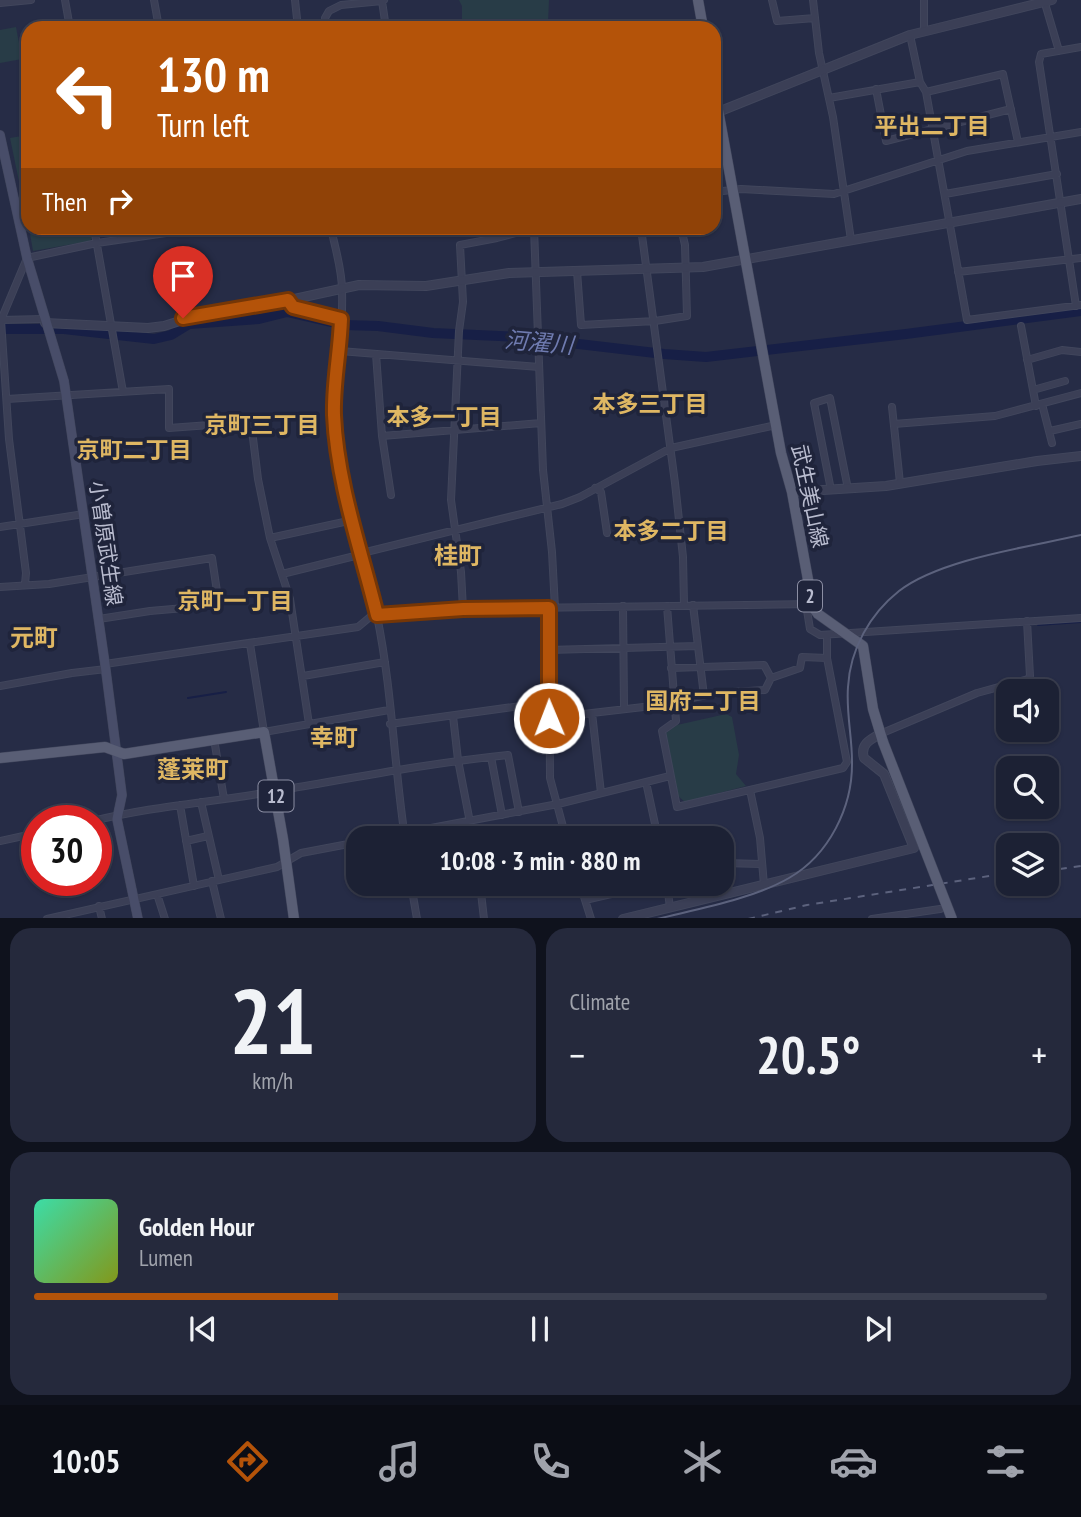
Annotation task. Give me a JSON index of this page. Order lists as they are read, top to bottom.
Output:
{
  "streets": {
    "main road": [
      "武生美山線",
      "小曽原武生線",
      "2",
      "12"
    ]
  },
  "crossings": [
    ["武生美山線", "2"]
  ],
  "districts": [
    "平出二丁目",
    "本多三丁目",
    "本多一丁目",
    "京町三丁目",
    "京町二丁目",
    "本多二丁目",
    "桂町",
    "京町一丁目",
    "元町",
    "国府二丁目",
    "幸町",
    "蓬莱町"
  ],
  "water": ["河濯川"],
  "page": {
    "turn": ["130 m", "Turn left"],
    "then": "Then",
    "limit": "30",
    "trip": "10:08 · 3 min · 880 m",
    "tile": [
      ["21", "km/h"],
      "Climate"
    ],
    "heat": ["−", "20.5°", "+"],
    "song": ["Golden Hour", "Lumen"],
    "tabs": "10:05"
  }
}
